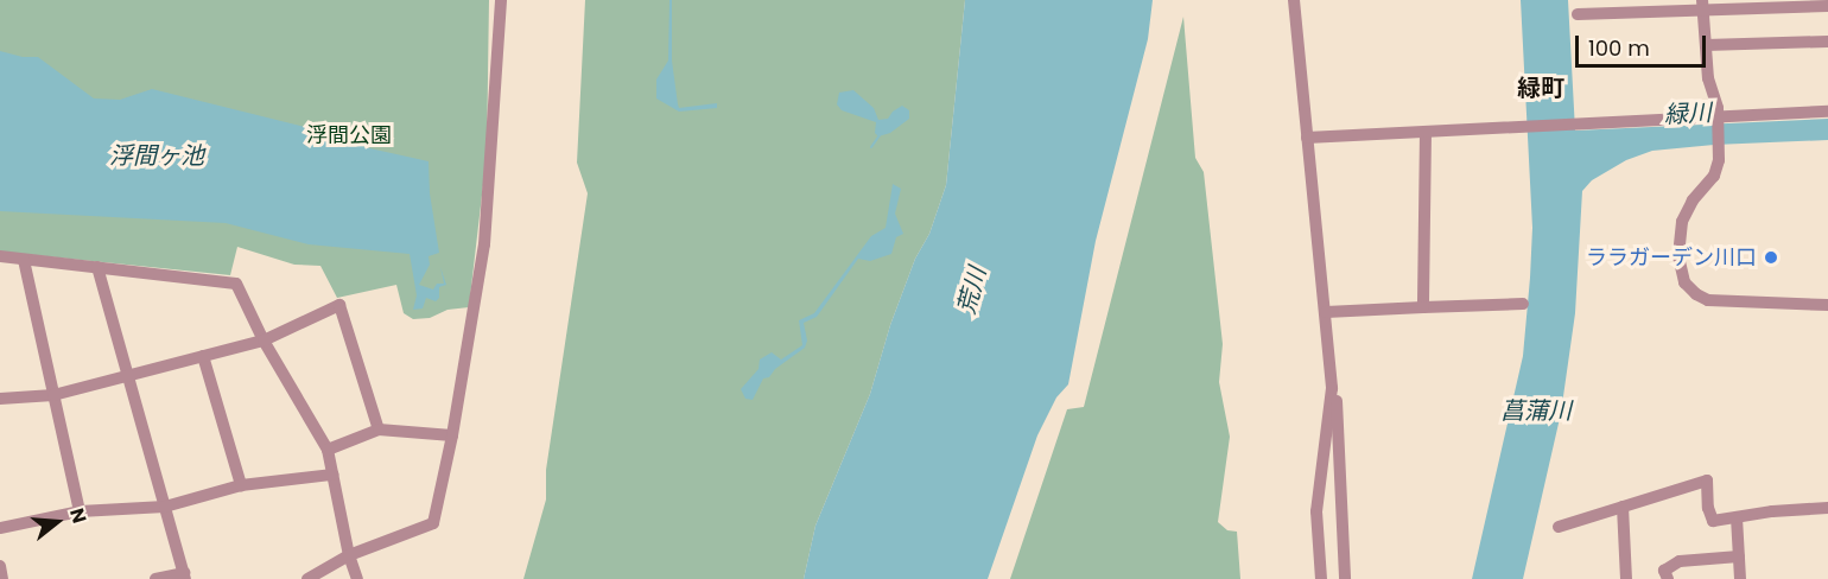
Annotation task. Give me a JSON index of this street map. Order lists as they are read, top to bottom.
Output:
{
  "districts": ["緑町"],
  "water": [
    "緑川",
    "浮間ヶ池",
    "荒川",
    "菖蒲川"
  ],
  "parks": ["浮間公園"],
  "places": ["ララガーデン川口"],
  "scale_bar": "100 m",
  "north": "right"
}
